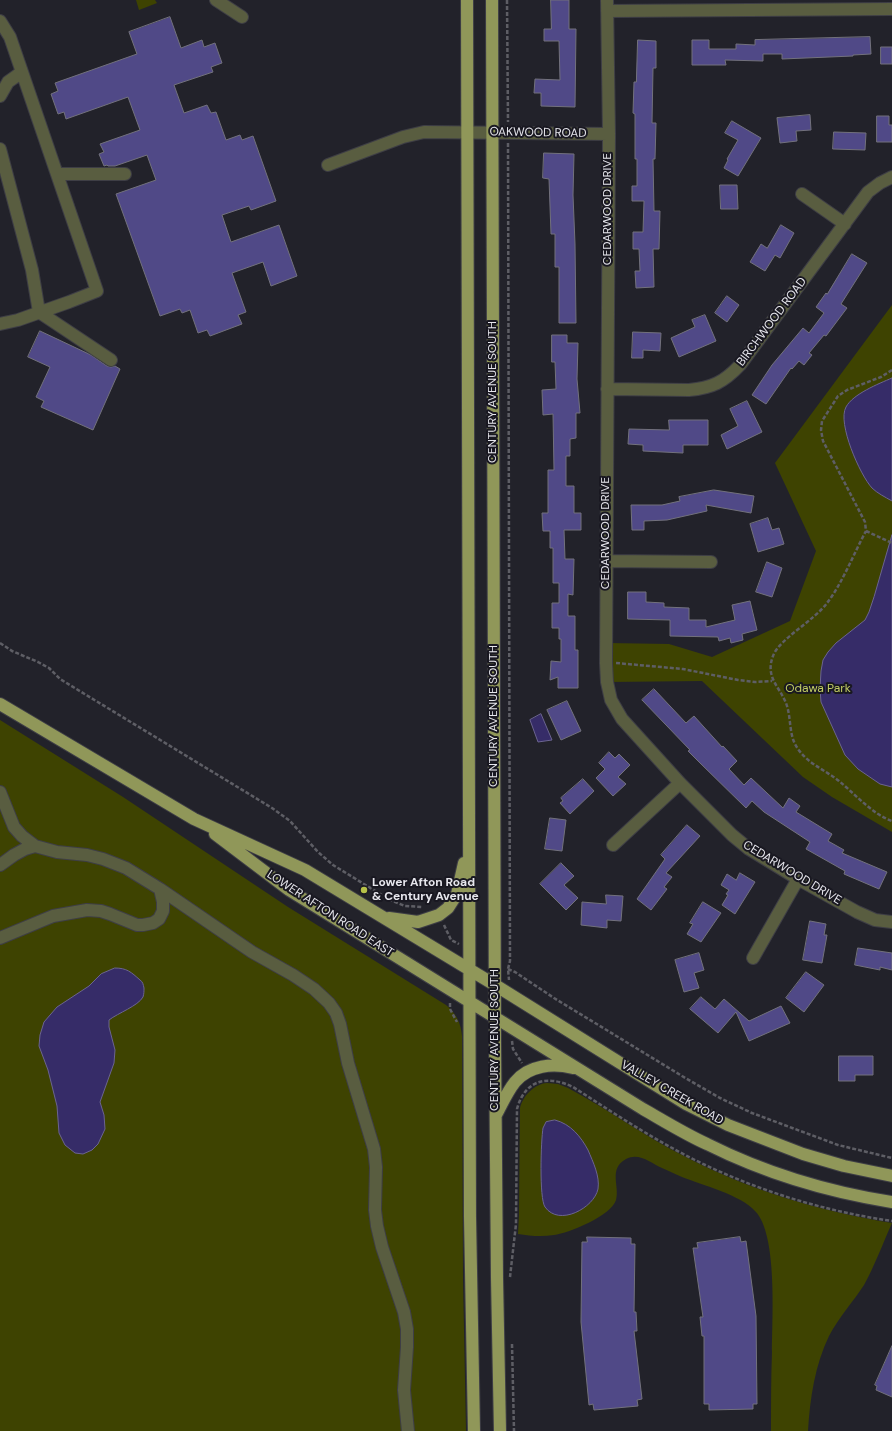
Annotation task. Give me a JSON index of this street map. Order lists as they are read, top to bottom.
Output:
{
  "streets": {
    "main road": ["CENTURY AVENUE SOUTH", "LOWER AFTON ROAD EAST", "VALLEY CREEK ROAD"],
    "street": ["OAKWOOD ROAD", "CEDARWOOD DRIVE", "BIRCHWOOD ROAD"]
  },
  "crossings": [
    ["OAKWOOD ROAD", "CEDARWOOD DRIVE"],
    ["OAKWOOD ROAD", "CENTURY AVENUE SOUTH"],
    ["CEDARWOOD DRIVE", "BIRCHWOOD ROAD"],
    ["CENTURY AVENUE SOUTH", "LOWER AFTON ROAD EAST"],
    ["CENTURY AVENUE SOUTH", "VALLEY CREEK ROAD"],
    ["LOWER AFTON ROAD EAST", "VALLEY CREEK ROAD"]
  ],
  "parks": ["Odawa Park"],
  "places": ["Lower Afton Road & Century Avenue"]
}
